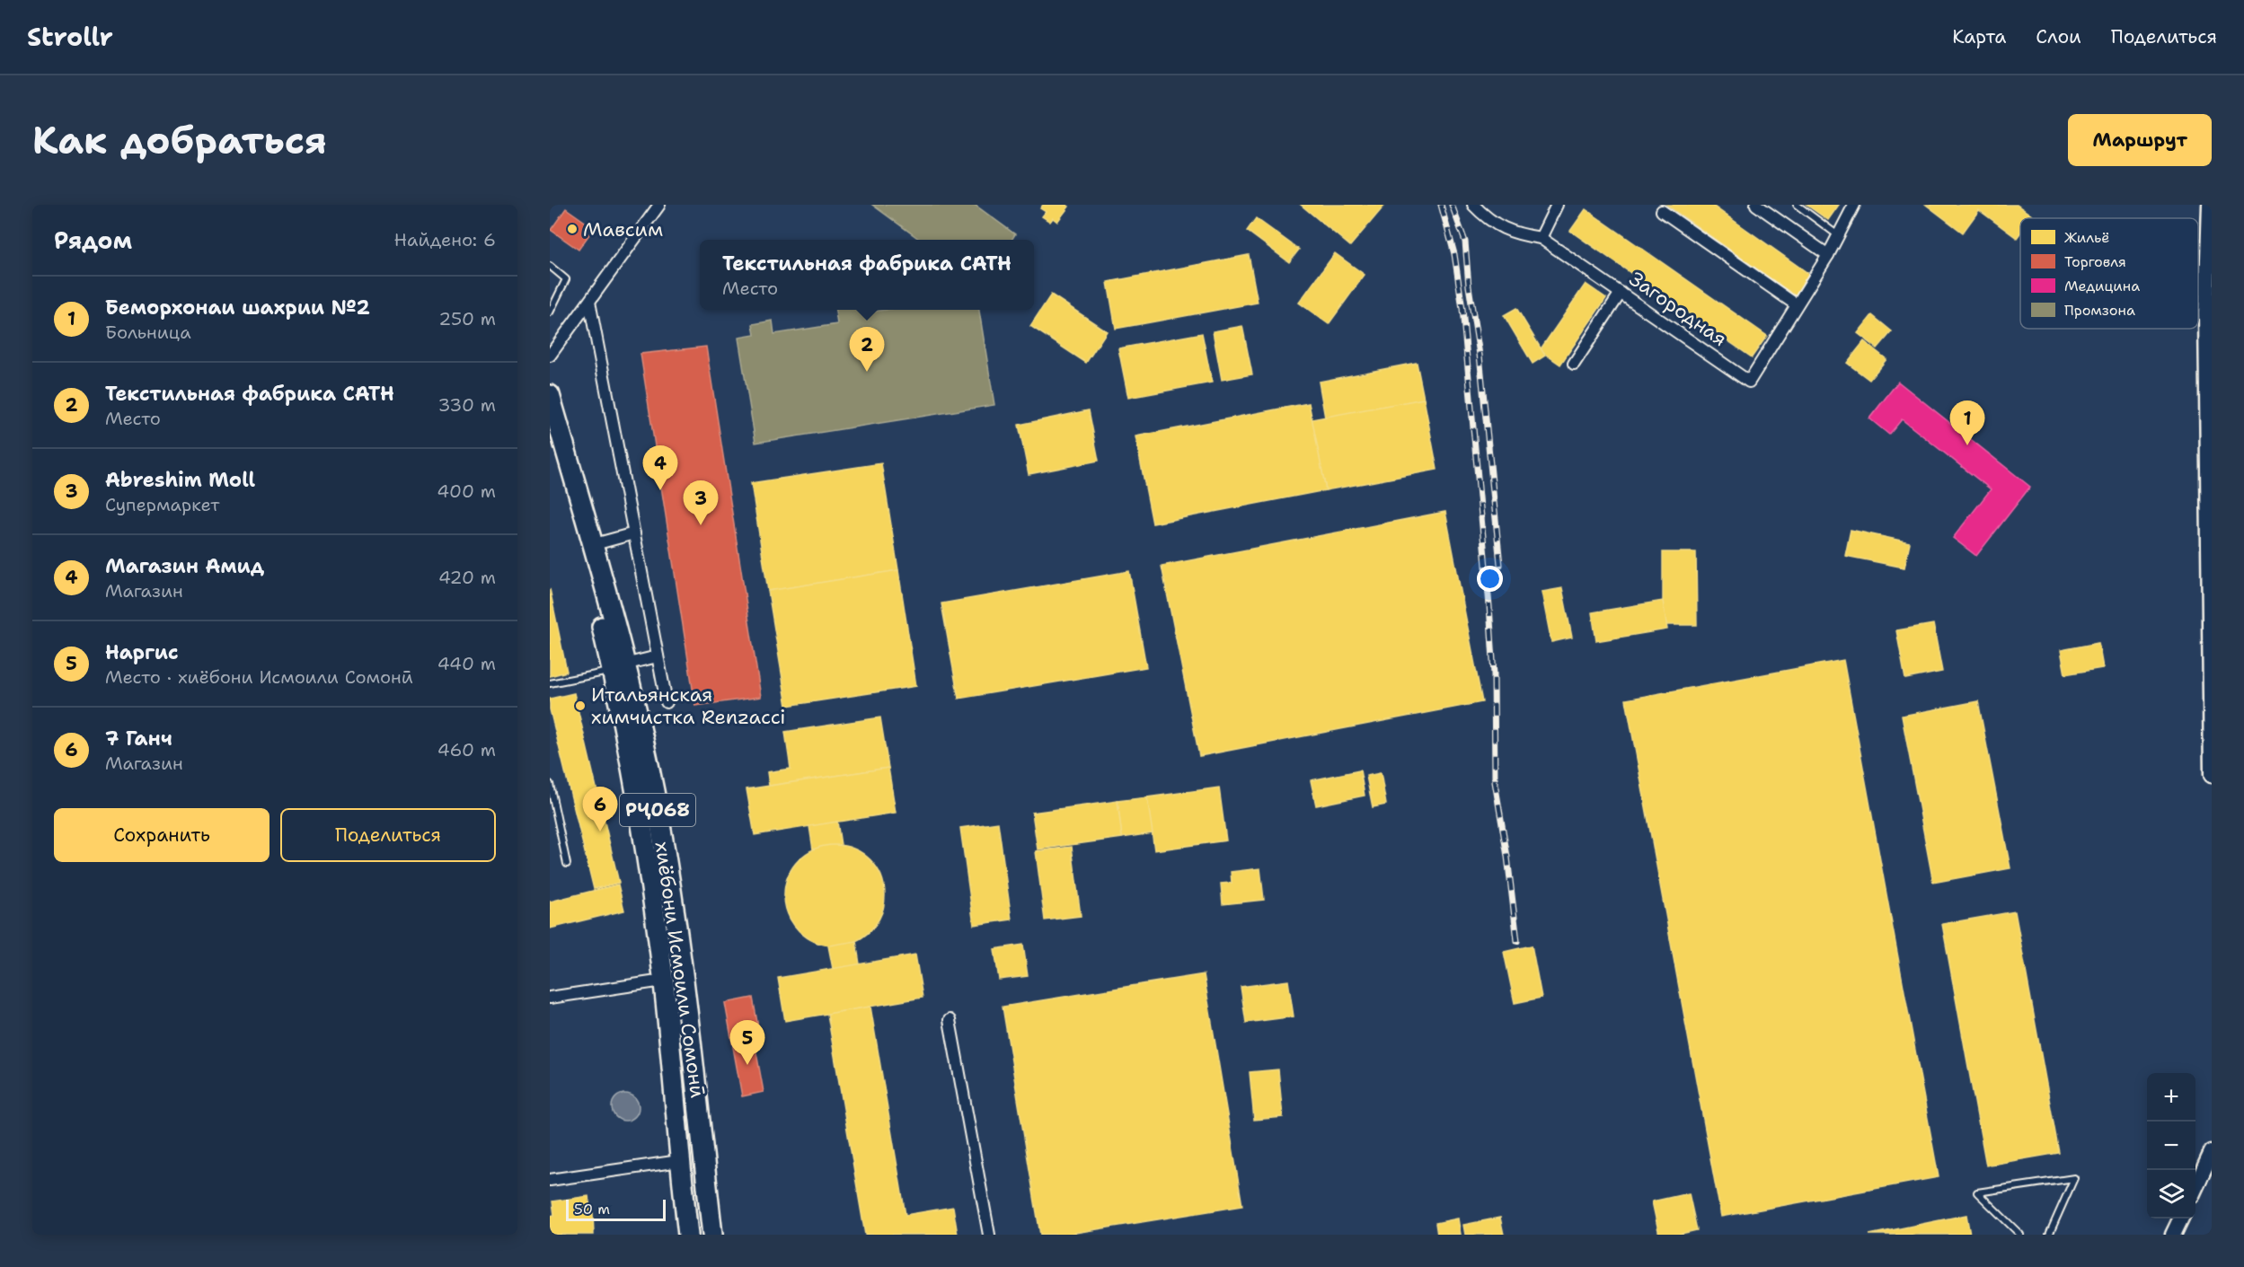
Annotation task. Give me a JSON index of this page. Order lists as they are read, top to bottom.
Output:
{
  "streets": {
    "highway": ["РҶ068", "хиёбони Исмоили Сомонӣ"],
    "street": ["Загородная"]
  },
  "places": ["Мавсим", "Итальянская химчистка Renzacci"],
  "legend": [
    "Жильё",
    "Торговля",
    "Медицина",
    "Промзона"
  ],
  "scale_bar": "50 m",
  "page": {
    "header": "Strollr",
    "nav": ["Карта", "Слои", "Поделиться"],
    "buttons": [
      "Маршрут",
      ["Сохранить", "Поделиться"]
    ],
    "title": "Как добраться",
    "heading": ["Рядом", "Найдено: 6"],
    "popup": ["Текстильная фабрика САТН", "Место"],
    "list": [
      {
        "mark": "1",
        "name": "Беморхонаи шахрии №2",
        "note": "Больница",
        "value": "250 m"
      },
      {
        "mark": "2",
        "name": "Текстильная фабрика САТН",
        "note": "Место",
        "value": "330 m"
      },
      {
        "mark": "3",
        "name": "Abreshim Moll",
        "note": "Супермаркет",
        "value": "400 m"
      },
      {
        "mark": "4",
        "name": "Магазин Амид",
        "note": "Магазин",
        "value": "420 m"
      },
      {
        "mark": "5",
        "name": "Наргис",
        "note": "Место · хиёбони Исмоили Сомонӣ",
        "value": "440 m"
      },
      {
        "mark": "6",
        "name": "7 Ганч",
        "note": "Магазин",
        "value": "460 m"
      }
    ],
    "pins": [
      "2",
      "1",
      "4",
      "3",
      "6",
      "5"
    ],
    "map_buttons": ["+", "−"],
    "scale": "50 m"
  }
}
